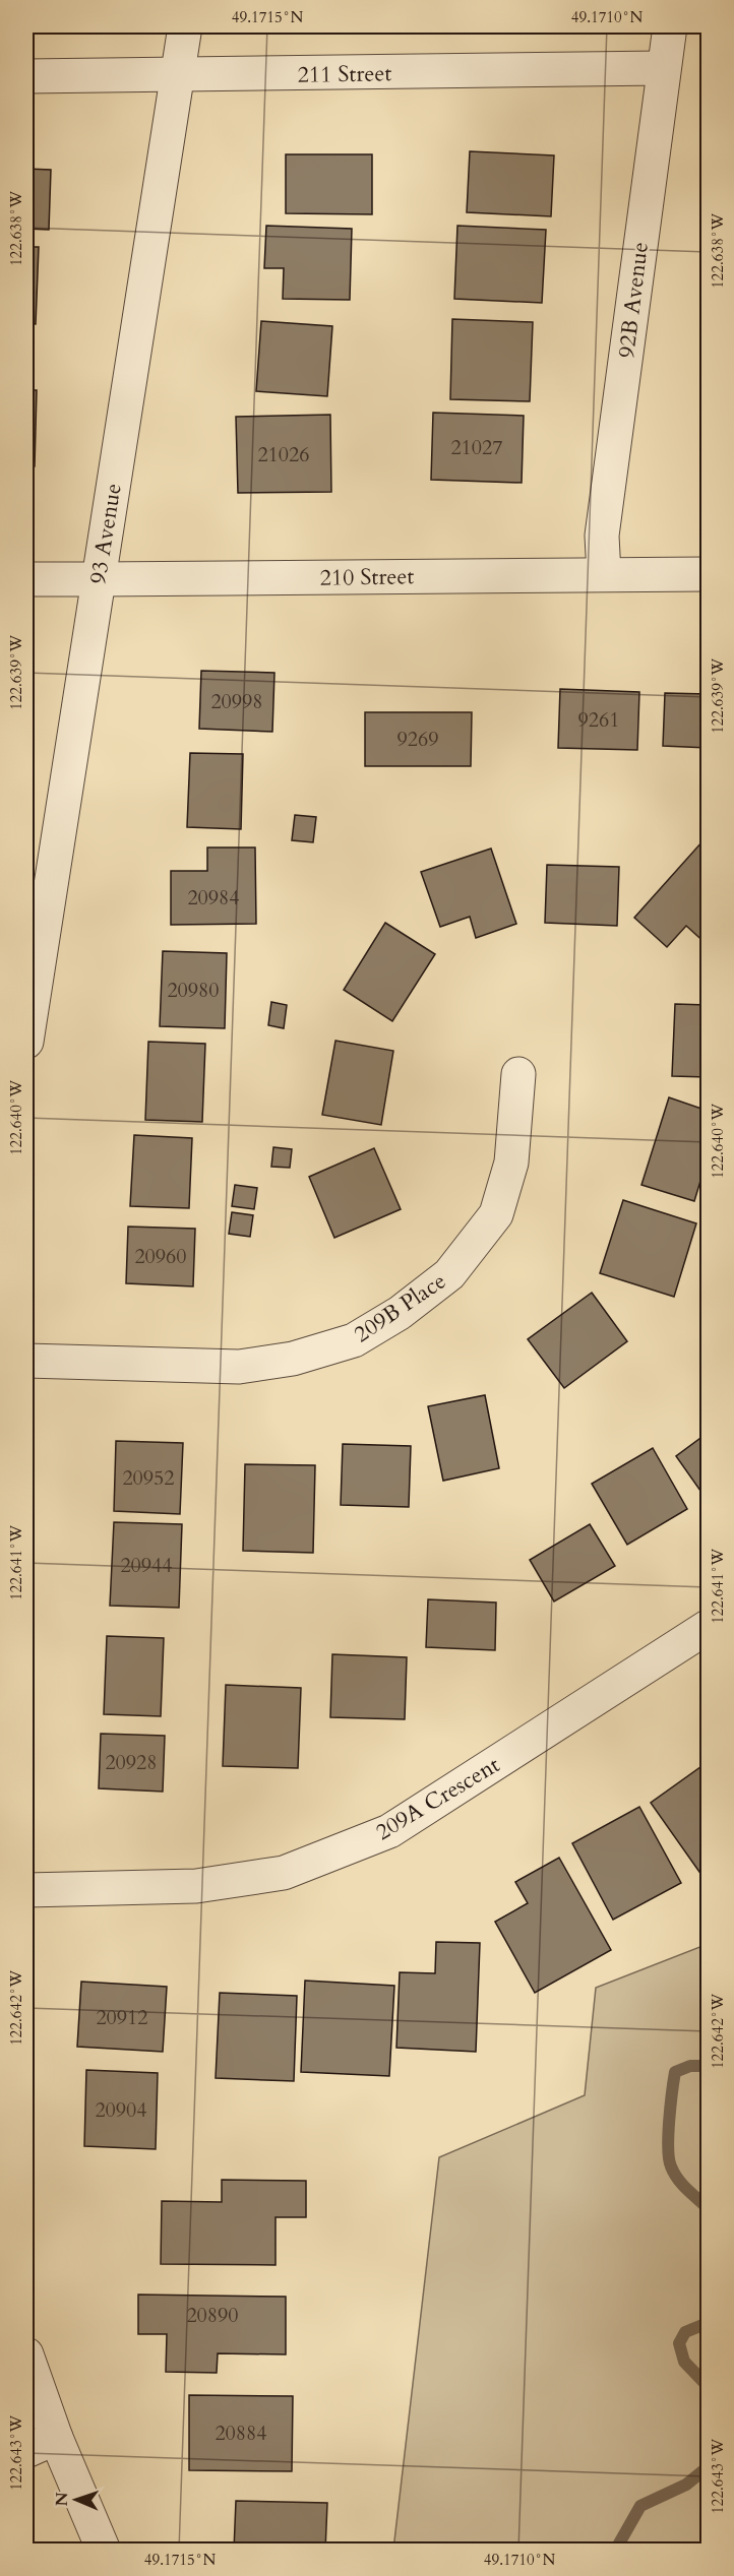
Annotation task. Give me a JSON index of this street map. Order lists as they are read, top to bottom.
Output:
{
  "streets": {
    "street": [
      "211 Street",
      "92B Avenue",
      "93 Avenue",
      "210 Street",
      "209B Place",
      "209A Crescent"
    ]
  },
  "crossings": [
    ["211 Street", "92B Avenue"],
    ["211 Street", "93 Avenue"],
    ["92B Avenue", "210 Street"],
    ["93 Avenue", "210 Street"]
  ],
  "house_numbers": [
    "21027",
    "21026",
    "20998",
    "9261",
    "9269",
    "20984",
    "20980",
    "20960",
    "20952",
    "20944",
    "20928",
    "20912",
    "20904",
    "20890",
    "20884"
  ],
  "north": "left",
  "coordinates": [
    "49.1715°N",
    "49.1710°N",
    "122.638°W",
    "122.639°W",
    "122.640°W",
    "122.641°W",
    "122.642°W",
    "122.643°W"
  ]
}
